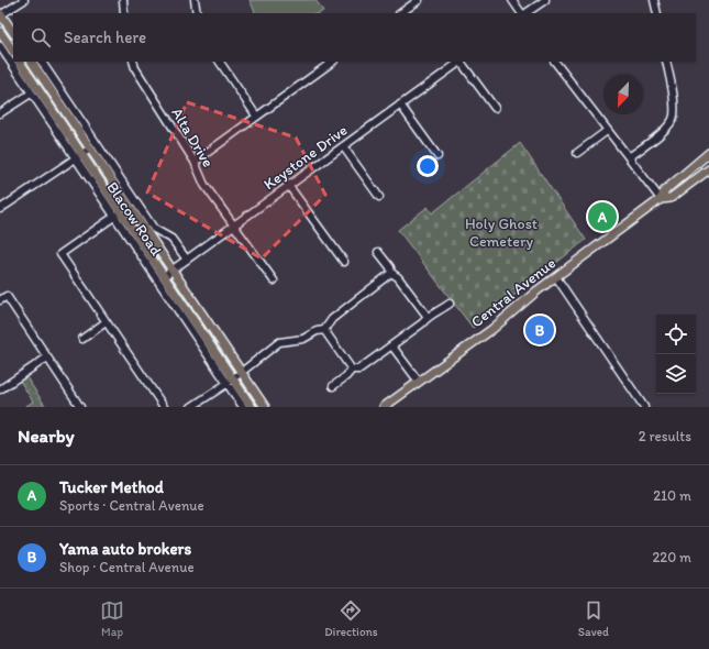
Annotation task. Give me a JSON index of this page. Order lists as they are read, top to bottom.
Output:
{
  "streets": {
    "main road": ["Blacow Road", "Central Avenue"],
    "street": ["Alta Drive", "Keystone Drive"]
  },
  "crossings": [
    ["Alta Drive", "Keystone Drive"],
    ["Keystone Drive", "Blacow Road"]
  ],
  "parks": ["Holy Ghost Cemetery"],
  "north": "bottom left",
  "page": {
    "search": "Search here",
    "pins": ["A", "B"],
    "heading": ["Nearby", "2 results"],
    "list": [
      {
        "mark": "A",
        "name": "Tucker Method",
        "note": "Sports · Central Avenue",
        "value": "210 m"
      },
      {
        "mark": "B",
        "name": "Yama auto brokers",
        "note": "Shop · Central Avenue",
        "value": "220 m"
      }
    ],
    "nav": ["Map", "Directions", "Saved"]
  }
}
